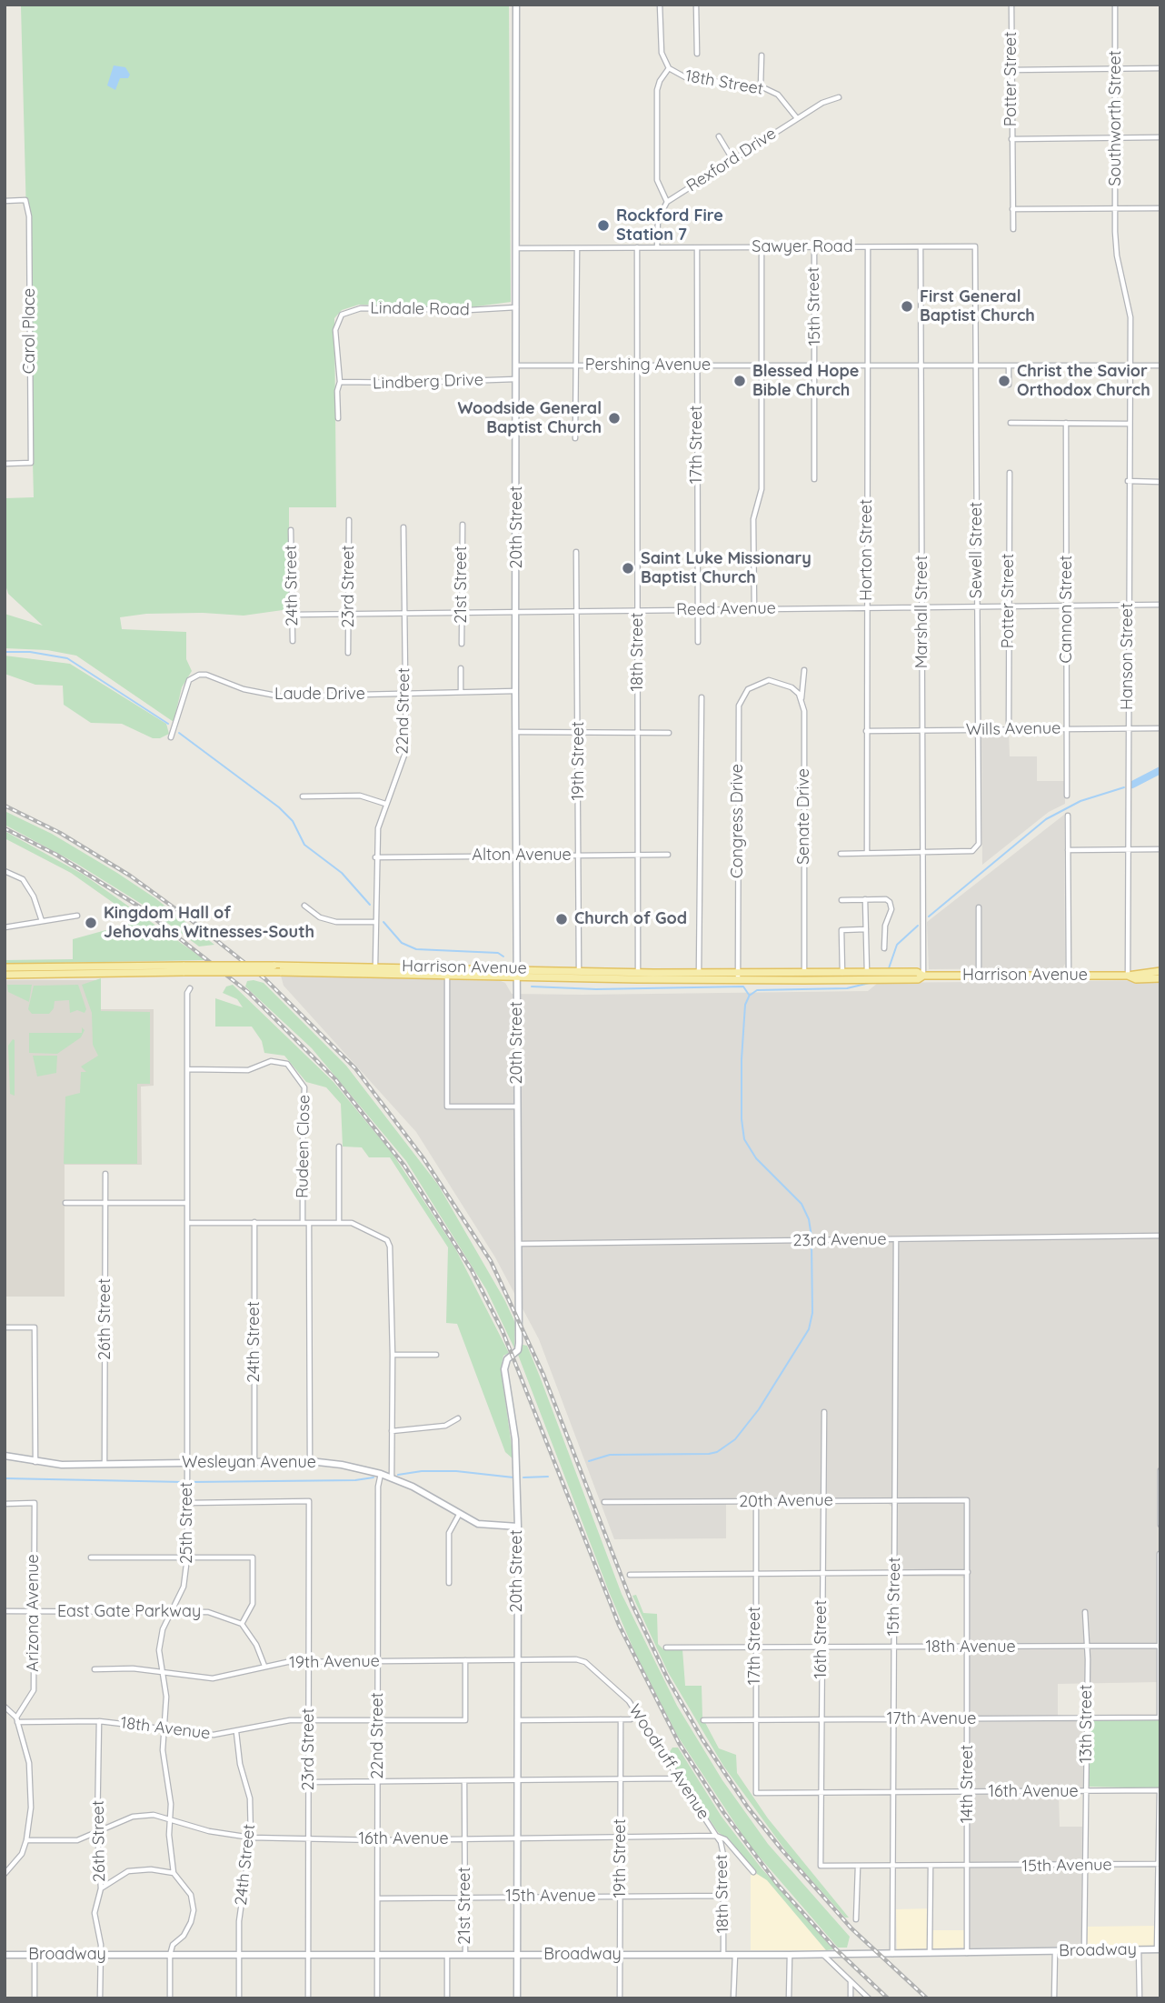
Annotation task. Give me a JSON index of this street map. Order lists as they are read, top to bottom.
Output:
{
  "streets": {
    "main road": ["Harrison Avenue"],
    "street": [
      "Potter Street",
      "18th Street",
      "Southworth Street",
      "Rexford Drive",
      "Sawyer Road",
      "15th Street",
      "Lindale Road",
      "Carol Place",
      "Pershing Avenue",
      "Lindberg Drive",
      "17th Street",
      "20th Street",
      "Horton Street",
      "Sewell Street",
      "21st Street",
      "24th Street",
      "23rd Street",
      "Reed Avenue",
      "Cannon Street",
      "Marshall Street",
      "Hanson Street",
      "Laude Drive",
      "22nd Street",
      "Wills Avenue",
      "19th Street",
      "Senate Drive",
      "Congress Drive",
      "Alton Avenue",
      "Rudeen Close",
      "23rd Avenue",
      "26th Street",
      "Wesleyan Avenue",
      "20th Avenue",
      "25th Street",
      "East Gate Parkway",
      "Arizona Avenue",
      "16th Street",
      "18th Avenue",
      "19th Avenue",
      "17th Avenue",
      "13th Street",
      "Woodruff Avenue",
      "14th Street",
      "16th Avenue",
      "15th Avenue",
      "Broadway"
    ]
  },
  "crossings": [
    ["Potter Street", "Reed Avenue"],
    ["Potter Street", "Wills Avenue"],
    ["18th Street", "Rexford Drive"],
    ["18th Street", "Sawyer Road"],
    ["18th Street", "Pershing Avenue"],
    ["18th Street", "Reed Avenue"],
    ["18th Street", "Alton Avenue"],
    ["18th Street", "Harrison Avenue"],
    ["18th Street", "Woodruff Avenue"],
    ["18th Street", "16th Avenue"],
    ["18th Street", "15th Avenue"],
    ["18th Street", "Broadway"],
    ["Southworth Street", "Hanson Street"],
    ["Sawyer Road", "15th Street"],
    ["Sawyer Road", "17th Street"],
    ["Sawyer Road", "20th Street"],
    ["Sawyer Road", "Horton Street"],
    ["Sawyer Road", "Sewell Street"],
    ["Sawyer Road", "Marshall Street"],
    ["15th Street", "Pershing Avenue"],
    ["15th Street", "23rd Avenue"],
    ["15th Street", "20th Avenue"],
    ["15th Street", "18th Avenue"],
    ["15th Street", "17th Avenue"],
    ["15th Street", "16th Avenue"],
    ["15th Street", "15th Avenue"],
    ["15th Street", "Broadway"],
    ["Lindale Road", "Lindberg Drive"],
    ["Lindale Road", "20th Street"],
    ["Pershing Avenue", "17th Street"],
    ["Pershing Avenue", "20th Street"],
    ["Pershing Avenue", "Horton Street"],
    ["Pershing Avenue", "Sewell Street"],
    ["Pershing Avenue", "Marshall Street"],
    ["Pershing Avenue", "Hanson Street"],
    ["Lindberg Drive", "20th Street"],
    ["17th Street", "Reed Avenue"],
    ["17th Street", "20th Avenue"],
    ["17th Street", "18th Avenue"],
    ["17th Street", "17th Avenue"],
    ["17th Street", "16th Avenue"],
    ["20th Street", "Reed Avenue"],
    ["20th Street", "Laude Drive"],
    ["20th Street", "Alton Avenue"],
    ["20th Street", "Harrison Avenue"],
    ["20th Street", "23rd Avenue"],
    ["20th Street", "Wesleyan Avenue"],
    ["20th Street", "19th Avenue"],
    ["20th Street", "16th Avenue"],
    ["20th Street", "15th Avenue"],
    ["20th Street", "Broadway"],
    ["Horton Street", "Reed Avenue"],
    ["Horton Street", "Wills Avenue"],
    ["Sewell Street", "Reed Avenue"],
    ["Sewell Street", "Marshall Street"],
    ["Sewell Street", "Wills Avenue"],
    ["21st Street", "Reed Avenue"],
    ["21st Street", "16th Avenue"],
    ["21st Street", "15th Avenue"],
    ["21st Street", "Broadway"],
    ["24th Street", "Reed Avenue"],
    ["24th Street", "Wesleyan Avenue"],
    ["24th Street", "18th Avenue"],
    ["24th Street", "16th Avenue"],
    ["24th Street", "Broadway"],
    ["23rd Street", "Reed Avenue"],
    ["23rd Street", "25th Street"],
    ["23rd Street", "18th Avenue"],
    ["23rd Street", "19th Avenue"],
    ["23rd Street", "16th Avenue"],
    ["23rd Street", "Broadway"],
    ["Reed Avenue", "Cannon Street"],
    ["Reed Avenue", "Marshall Street"],
    ["Reed Avenue", "Hanson Street"],
    ["Reed Avenue", "22nd Street"],
    ["Reed Avenue", "19th Street"],
    ["Cannon Street", "Wills Avenue"],
    ["Marshall Street", "Wills Avenue"],
    ["Marshall Street", "Harrison Avenue"],
    ["Hanson Street", "Wills Avenue"],
    ["Hanson Street", "Harrison Avenue"],
    ["Laude Drive", "22nd Street"],
    ["22nd Street", "Alton Avenue"],
    ["22nd Street", "Harrison Avenue"],
    ["22nd Street", "Wesleyan Avenue"],
    ["22nd Street", "18th Avenue"],
    ["22nd Street", "19th Avenue"],
    ["22nd Street", "16th Avenue"],
    ["22nd Street", "15th Avenue"],
    ["22nd Street", "Broadway"],
    ["19th Street", "Alton Avenue"],
    ["19th Street", "Harrison Avenue"],
    ["19th Street", "16th Avenue"],
    ["19th Street", "15th Avenue"],
    ["19th Street", "Broadway"],
    ["Senate Drive", "Congress Drive"],
    ["Senate Drive", "Harrison Avenue"],
    ["Congress Drive", "Harrison Avenue"],
    ["Rudeen Close", "25th Street"],
    ["26th Street", "Wesleyan Avenue"],
    ["26th Street", "25th Street"],
    ["26th Street", "18th Avenue"],
    ["26th Street", "16th Avenue"],
    ["26th Street", "Broadway"],
    ["Wesleyan Avenue", "25th Street"],
    ["20th Avenue", "16th Street"],
    ["20th Avenue", "14th Street"],
    ["25th Street", "East Gate Parkway"],
    ["25th Street", "18th Avenue"],
    ["25th Street", "19th Avenue"],
    ["25th Street", "16th Avenue"],
    ["25th Street", "Broadway"],
    ["East Gate Parkway", "Arizona Avenue"],
    ["Arizona Avenue", "18th Avenue"],
    ["16th Street", "18th Avenue"],
    ["16th Street", "17th Avenue"],
    ["16th Street", "16th Avenue"],
    ["16th Street", "15th Avenue"],
    ["18th Avenue", "19th Avenue"],
    ["18th Avenue", "13th Street"],
    ["18th Avenue", "14th Street"],
    ["19th Avenue", "Woodruff Avenue"],
    ["17th Avenue", "13th Street"],
    ["17th Avenue", "14th Street"],
    ["13th Street", "16th Avenue"],
    ["13th Street", "15th Avenue"],
    ["13th Street", "Broadway"],
    ["Woodruff Avenue", "16th Avenue"],
    ["14th Street", "16th Avenue"],
    ["14th Street", "15th Avenue"],
    ["14th Street", "Broadway"]
  ],
  "places": [
    "Rockford Fire Station 7",
    "First General Baptist Church",
    "Blessed Hope Bible Church",
    "Christ the Savior Orthodox Church",
    "Woodside General Baptist Church",
    "Saint Luke Missionary Baptist Church",
    "Church of God",
    "Kingdom Hall of Jehovahs Witnesses-South"
  ]
}
